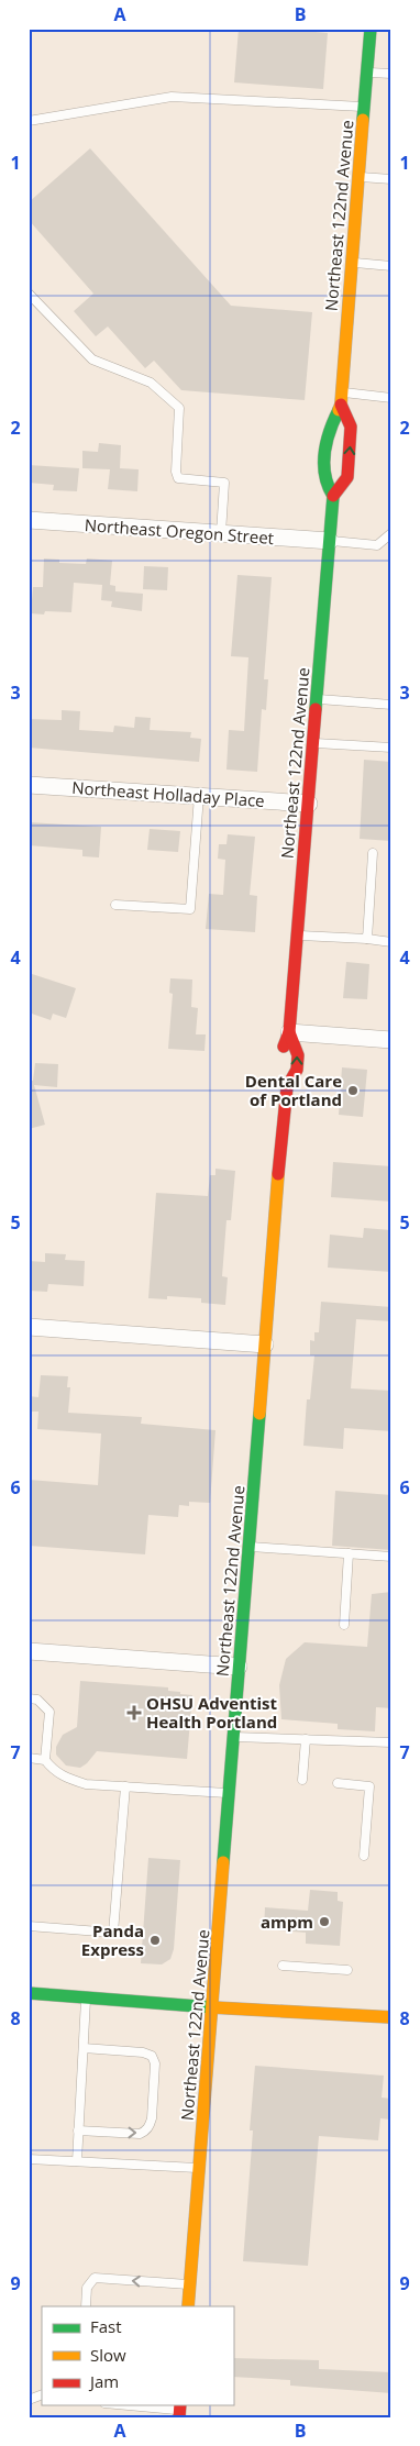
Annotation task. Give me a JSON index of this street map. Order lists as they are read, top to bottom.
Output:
{
  "streets": {
    "main road": ["Northeast 122nd Avenue"],
    "street": ["Northeast Oregon Street", "Northeast Holladay Place"]
  },
  "crossings": [
    ["Northeast 122nd Avenue", "Northeast Oregon Street"],
    ["Northeast 122nd Avenue", "Northeast Holladay Place"]
  ],
  "places": {
    "other": ["Dental Care of Portland", "ampm", "Panda Express"],
    "health": ["OHSU Adventist Health Portland"]
  },
  "legend": ["Fast", "Slow", "Jam"],
  "grid": {
    "columns": ["A", "B"],
    "rows": [
      "1",
      "2",
      "3",
      "4",
      "5",
      "6",
      "7",
      "8",
      "9"
    ]
  }
}
